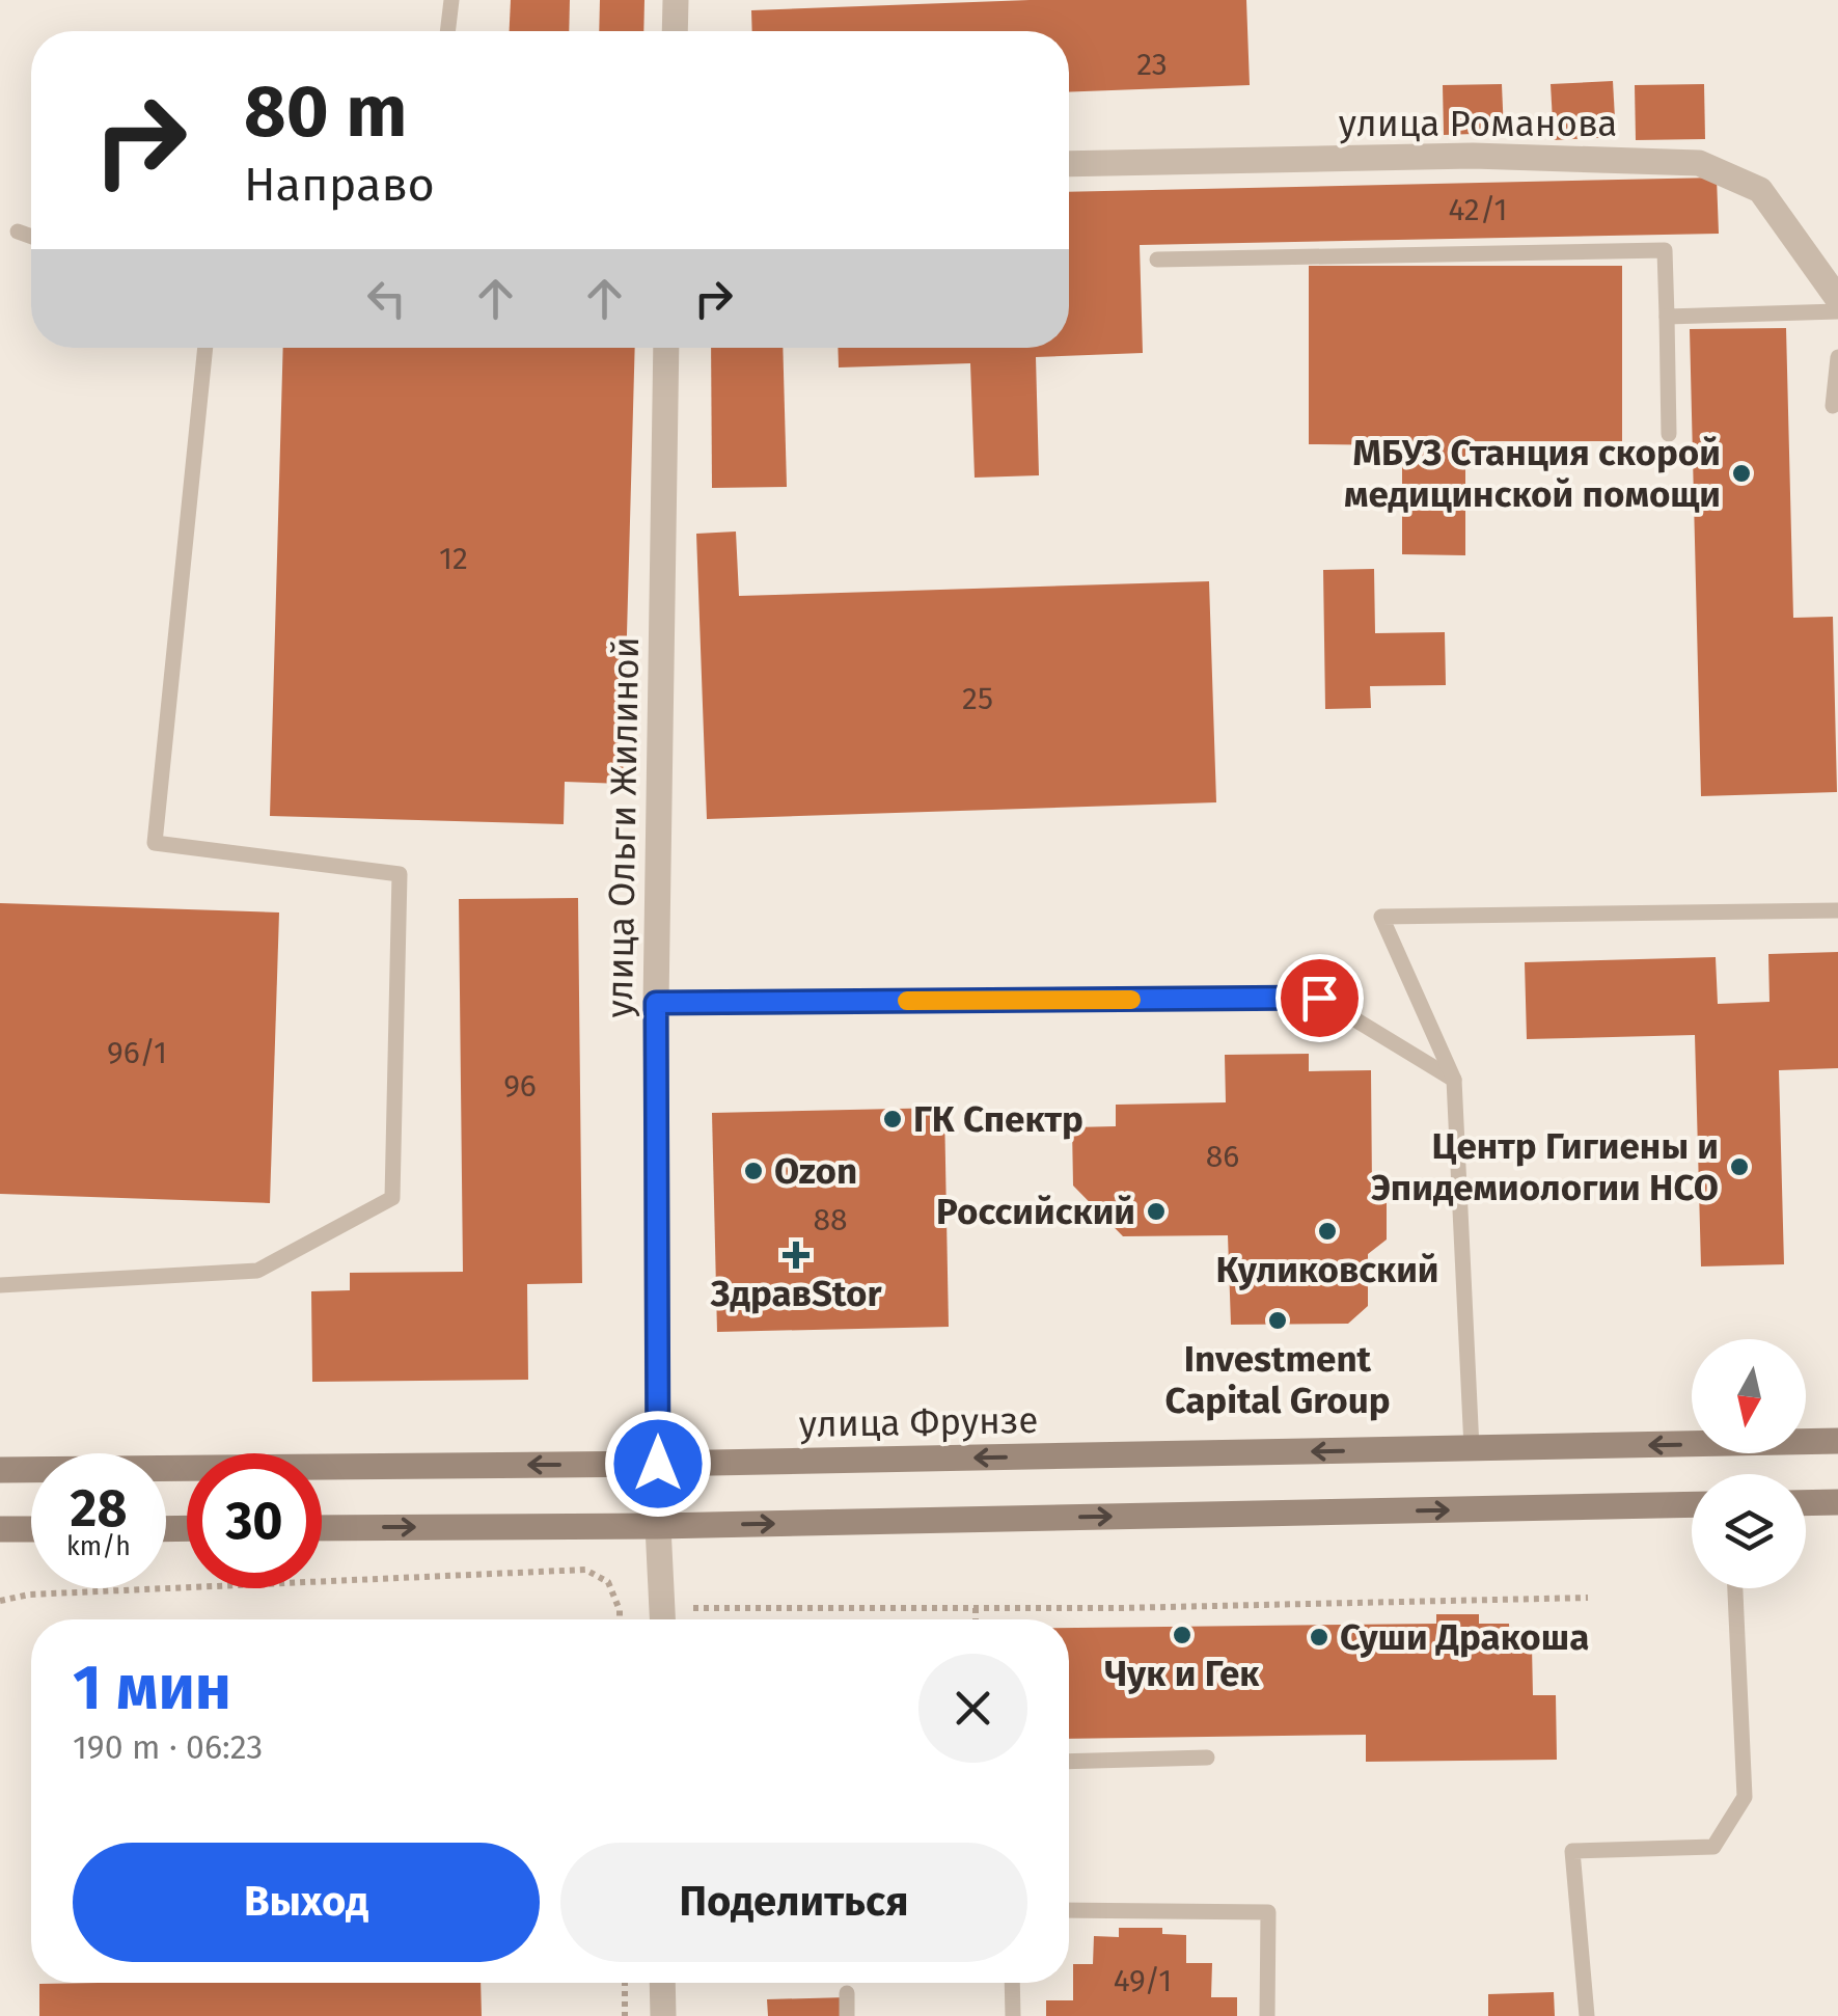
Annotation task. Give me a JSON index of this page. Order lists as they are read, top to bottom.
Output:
{
  "streets": {
    "main road": ["улица Фрунзе"],
    "street": ["улица Романова", "улица Ольги Жилиной"]
  },
  "crossings": [
    ["улица Ольги Жилиной", "улица Фрунзе"]
  ],
  "places": {
    "other": [
      "МБУЗ Станция скорой медицинской помощи",
      "ГК Спектр",
      "Центр Гигиены и Эпидемиологии НСО",
      "Ozon",
      "Российский",
      "Куликовский",
      "Investment Capital Group",
      "Чук и Гек",
      "Суши Дракоша"
    ],
    "health": ["ЗдравStor"]
  },
  "house_numbers": [
    "23",
    "42/1",
    "12",
    "25",
    "96/1",
    "96",
    "86",
    "88",
    "49/1"
  ],
  "north": "bottom",
  "page": {
    "turn": ["80 m", "Направо"],
    "speed": "28 km/h",
    "limit": "30",
    "heading": ["1 мин", "190 m · 06:23"],
    "buttons": ["Выход", "Поделиться"]
  }
}
